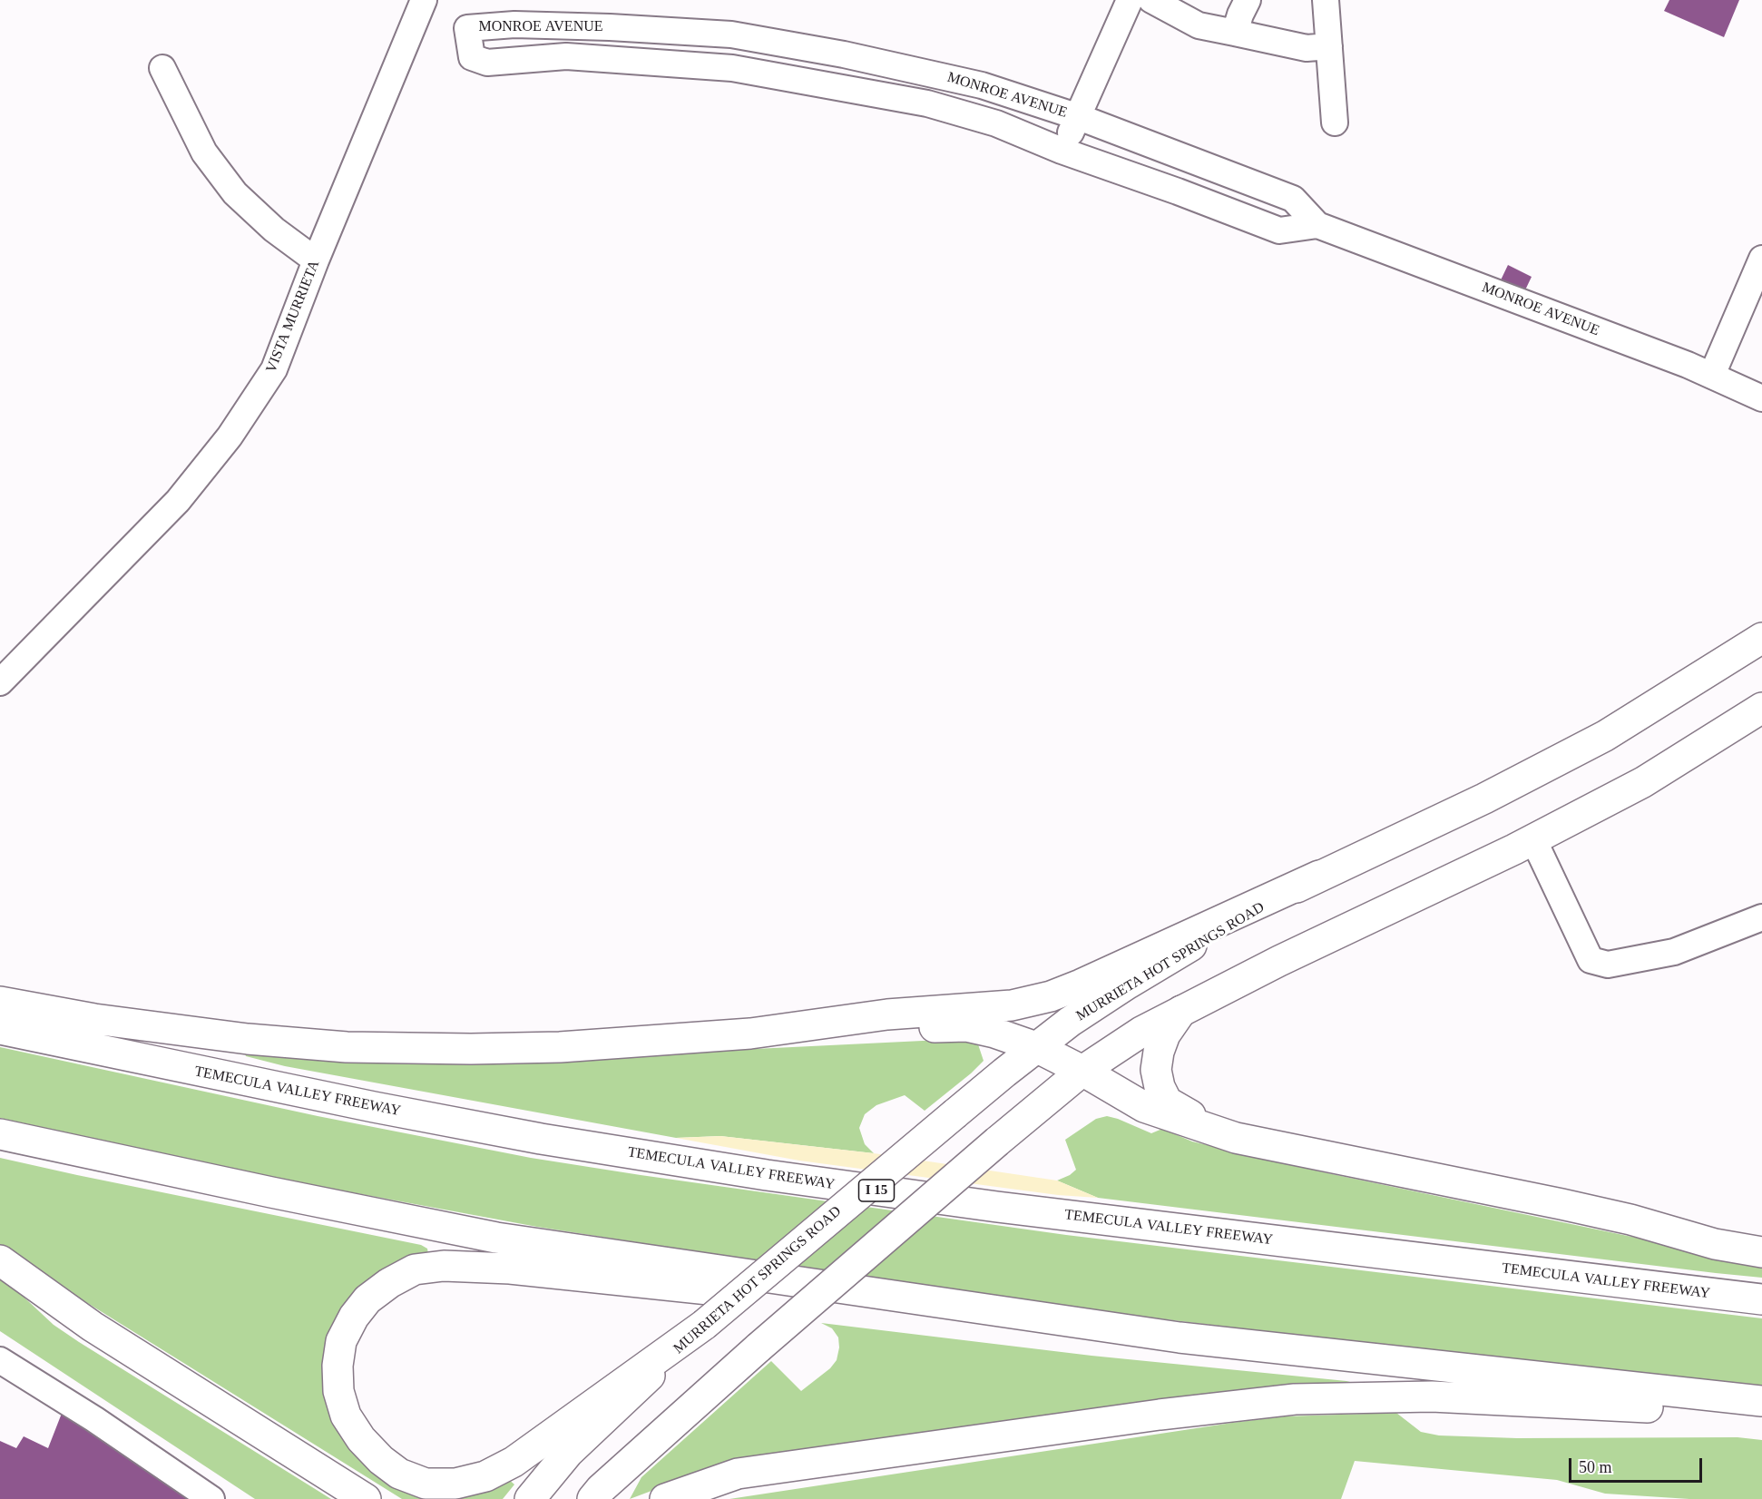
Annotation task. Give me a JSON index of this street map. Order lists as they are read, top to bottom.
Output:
{
  "streets": {
    "main road": ["MURRIETA HOT SPRINGS ROAD", "TEMECULA VALLEY FREEWAY", "I 15"],
    "street": ["MONROE AVENUE", "VISTA MURRIETA"]
  },
  "scale_bar": "50 m"
}
